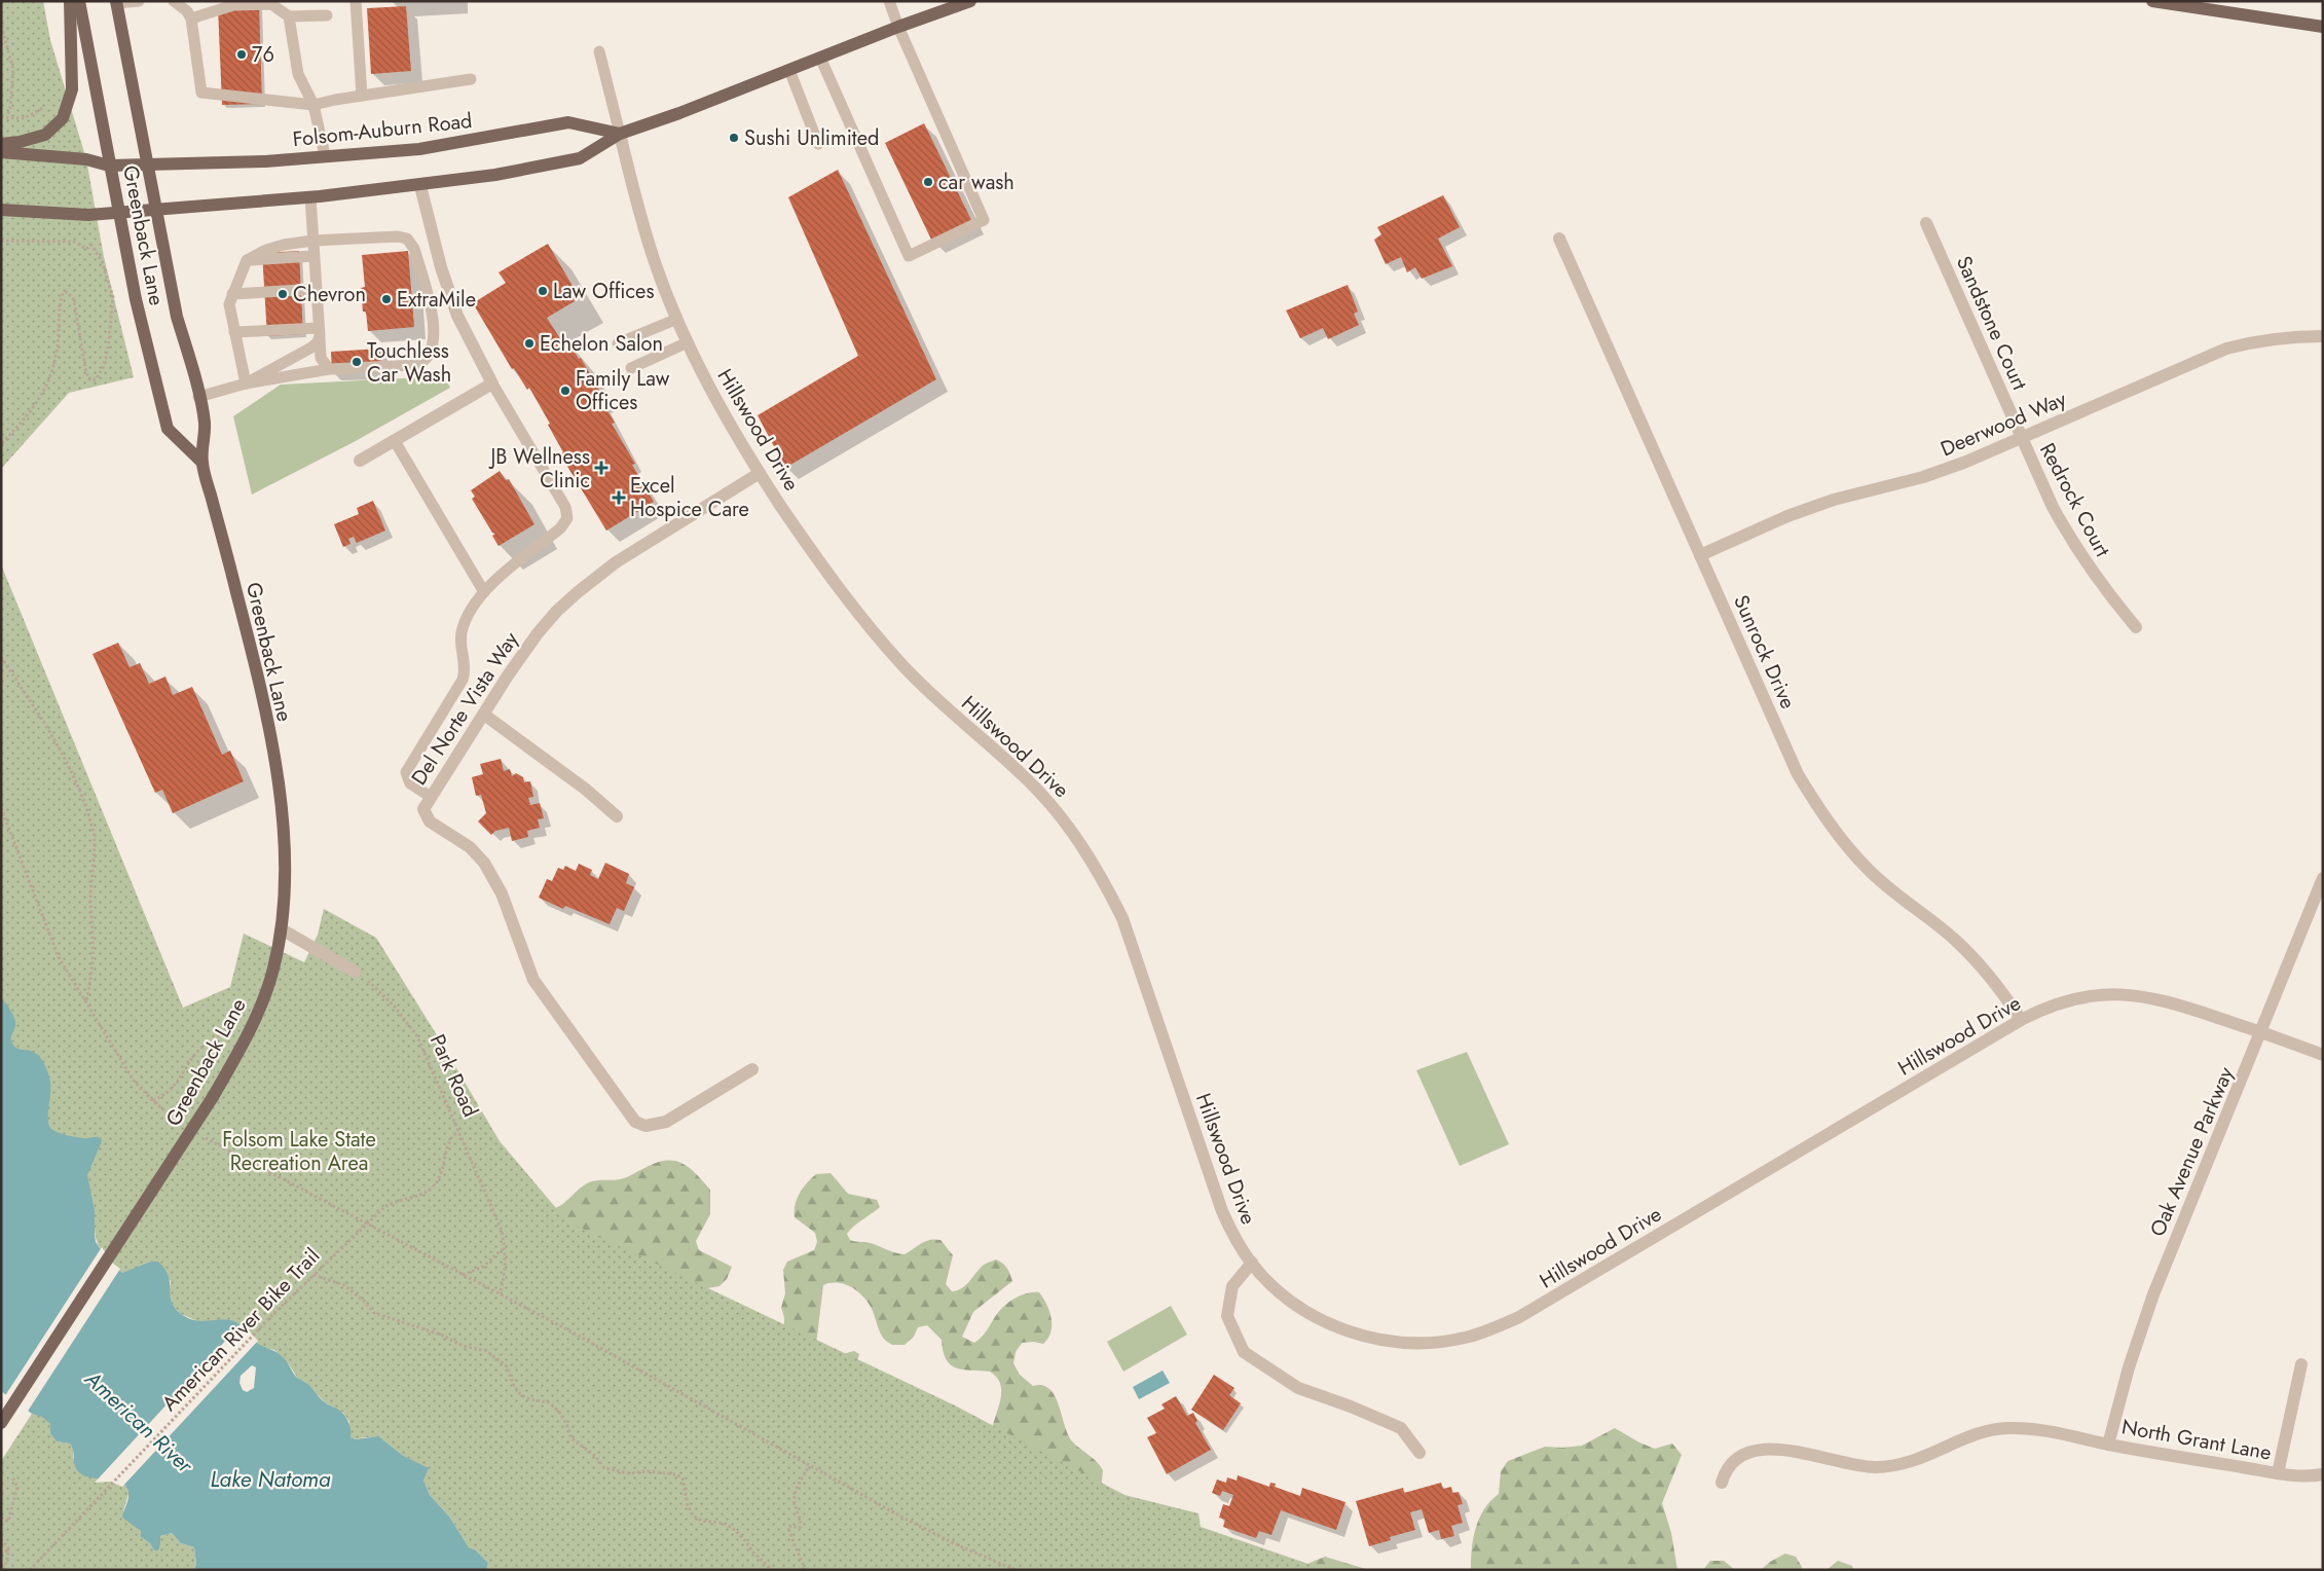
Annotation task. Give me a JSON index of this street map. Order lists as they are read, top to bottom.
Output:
{
  "streets": {
    "main road": ["Folsom-Auburn Road", "Greenback Lane"],
    "street": [
      "Sandstone Court",
      "Deerwood Way",
      "Hillswood Drive",
      "Redrock Court",
      "Sunrock Drive",
      "Del Norte Vista Way",
      "Oak Avenue Parkway",
      "North Grant Lane"
    ],
    "path": ["Park Road", "American River Bike Trail"]
  },
  "crossings": [
    ["Folsom-Auburn Road", "Greenback Lane"],
    ["Folsom-Auburn Road", "Hillswood Drive"],
    ["Sandstone Court", "Deerwood Way"],
    ["Sandstone Court", "Redrock Court"],
    ["Deerwood Way", "Redrock Court"],
    ["Deerwood Way", "Sunrock Drive"],
    ["Hillswood Drive", "Sunrock Drive"],
    ["Hillswood Drive", "Del Norte Vista Way"],
    ["Hillswood Drive", "Oak Avenue Parkway"],
    ["Park Road", "American River Bike Trail"],
    ["Oak Avenue Parkway", "North Grant Lane"]
  ],
  "water": ["American River", "Lake Natoma"],
  "parks": ["Folsom Lake State Recreation Area"],
  "places": {
    "other": [
      "76",
      "Sushi Unlimited",
      "car wash",
      "Law Offices",
      "Chevron",
      "ExtraMile",
      "Echelon Salon",
      "Touchless Car Wash",
      "Family Law Offices"
    ],
    "health": ["JB Wellness Clinic", "Excel Hospice Care"]
  }
}
